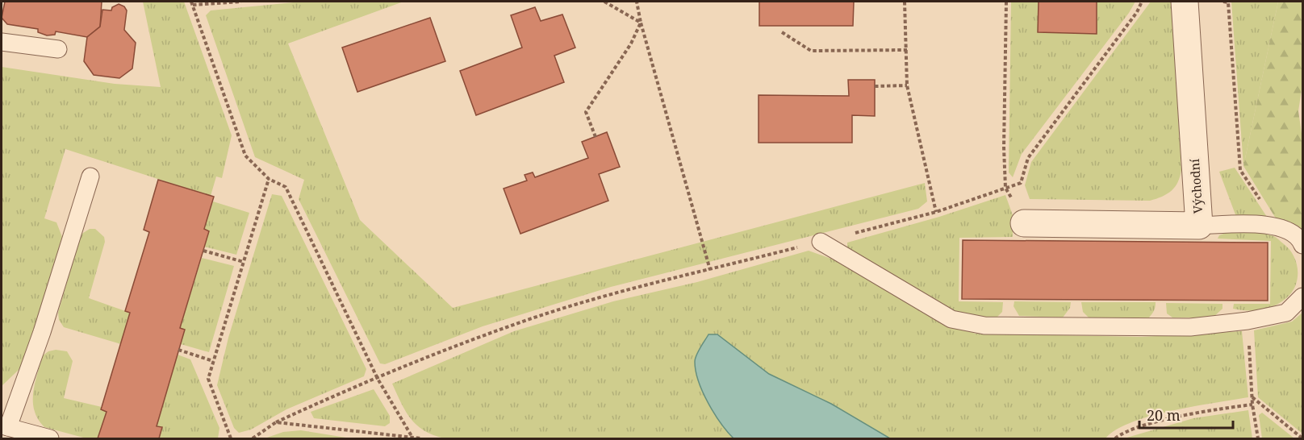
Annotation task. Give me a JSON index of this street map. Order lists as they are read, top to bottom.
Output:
{
  "streets": {
    "street": ["Východní"]
  },
  "scale_bar": "20 m"
}
